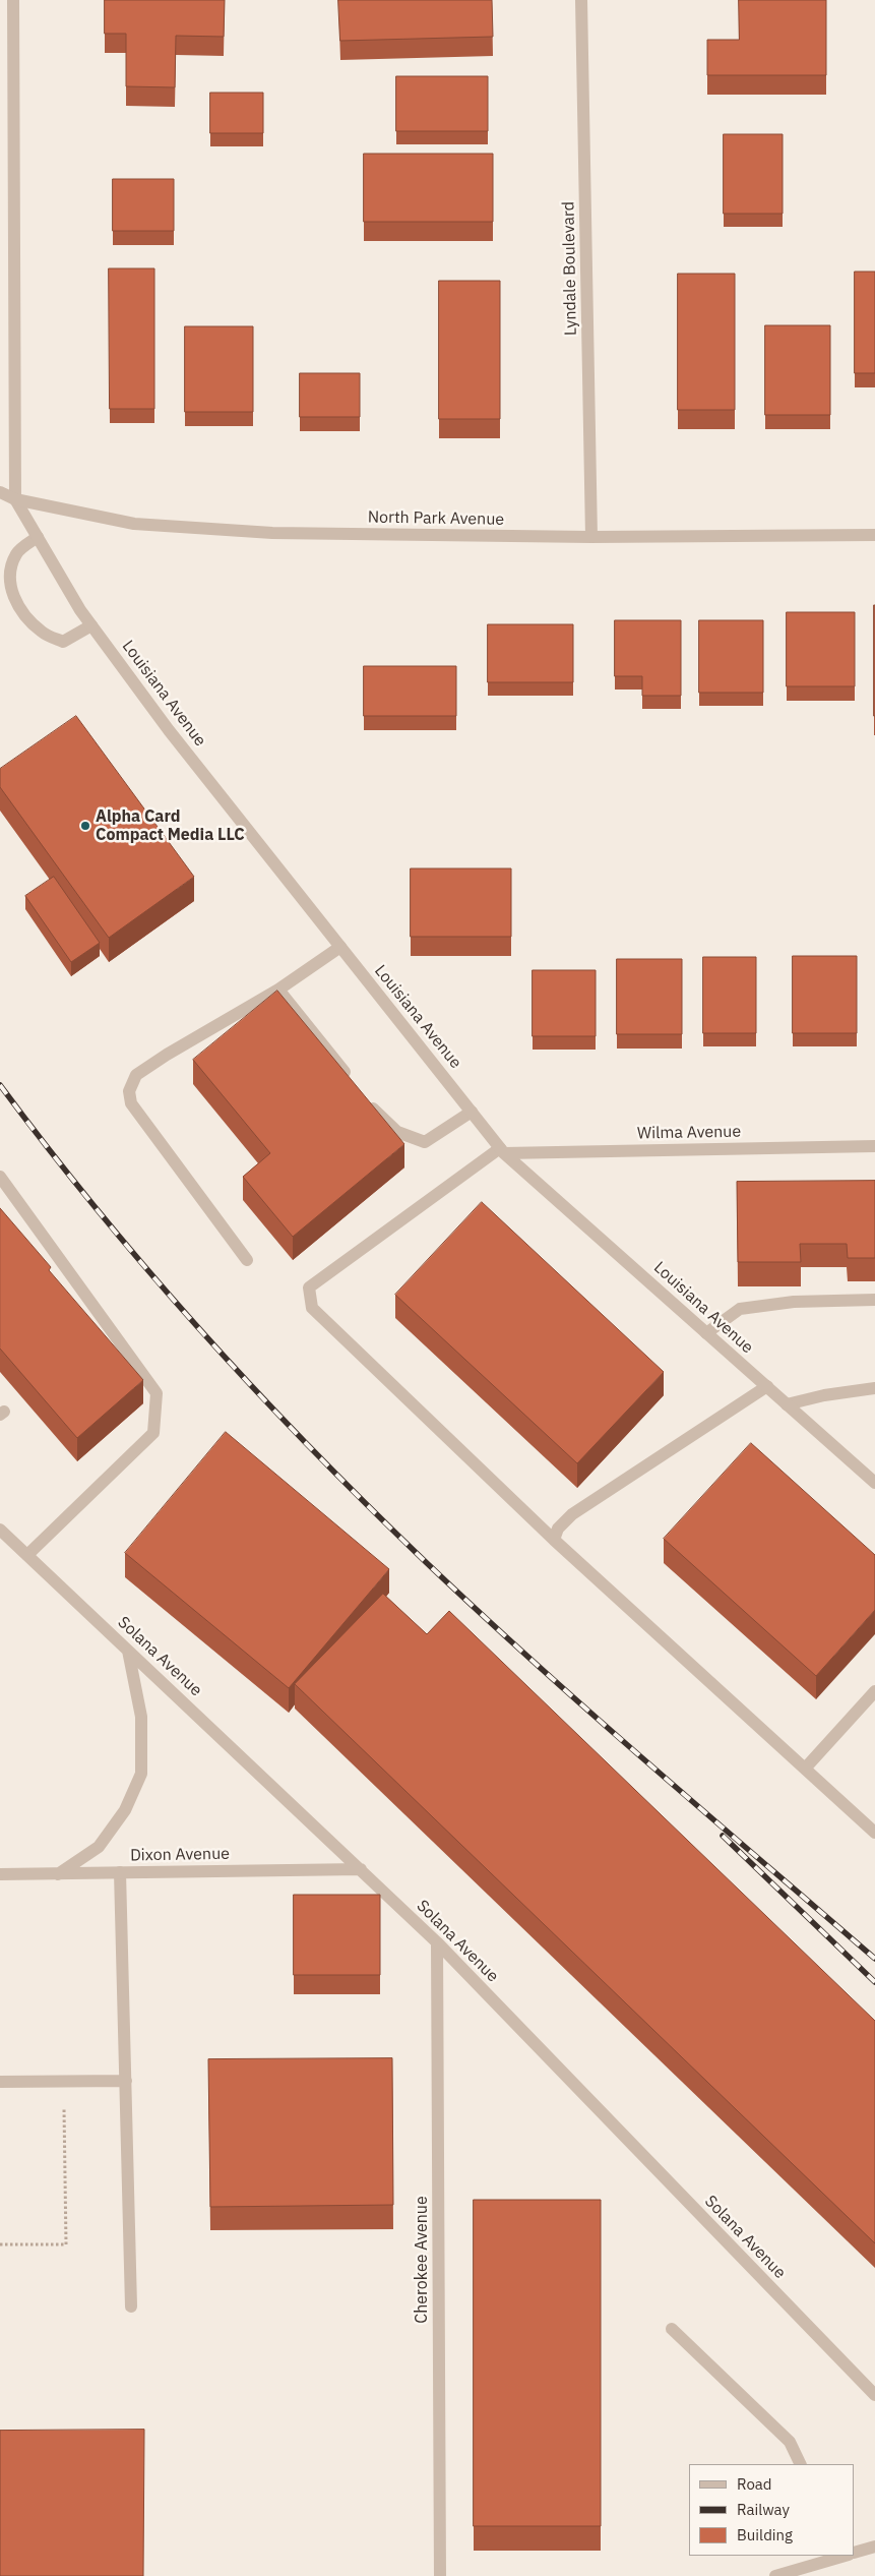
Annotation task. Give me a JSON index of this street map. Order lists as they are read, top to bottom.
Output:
{
  "streets": {
    "street": [
      "Lyndale Boulevard",
      "North Park Avenue",
      "Louisiana Avenue",
      "Wilma Avenue",
      "Solana Avenue",
      "Dixon Avenue",
      "Cherokee Avenue"
    ]
  },
  "crossings": [
    ["Lyndale Boulevard", "North Park Avenue"],
    ["North Park Avenue", "Louisiana Avenue"],
    ["Louisiana Avenue", "Wilma Avenue"],
    ["Solana Avenue", "Dixon Avenue"],
    ["Solana Avenue", "Cherokee Avenue"]
  ],
  "places": ["Alpha Card Compact Media LLC"],
  "legend": ["Road", "Railway", "Building"]
}
